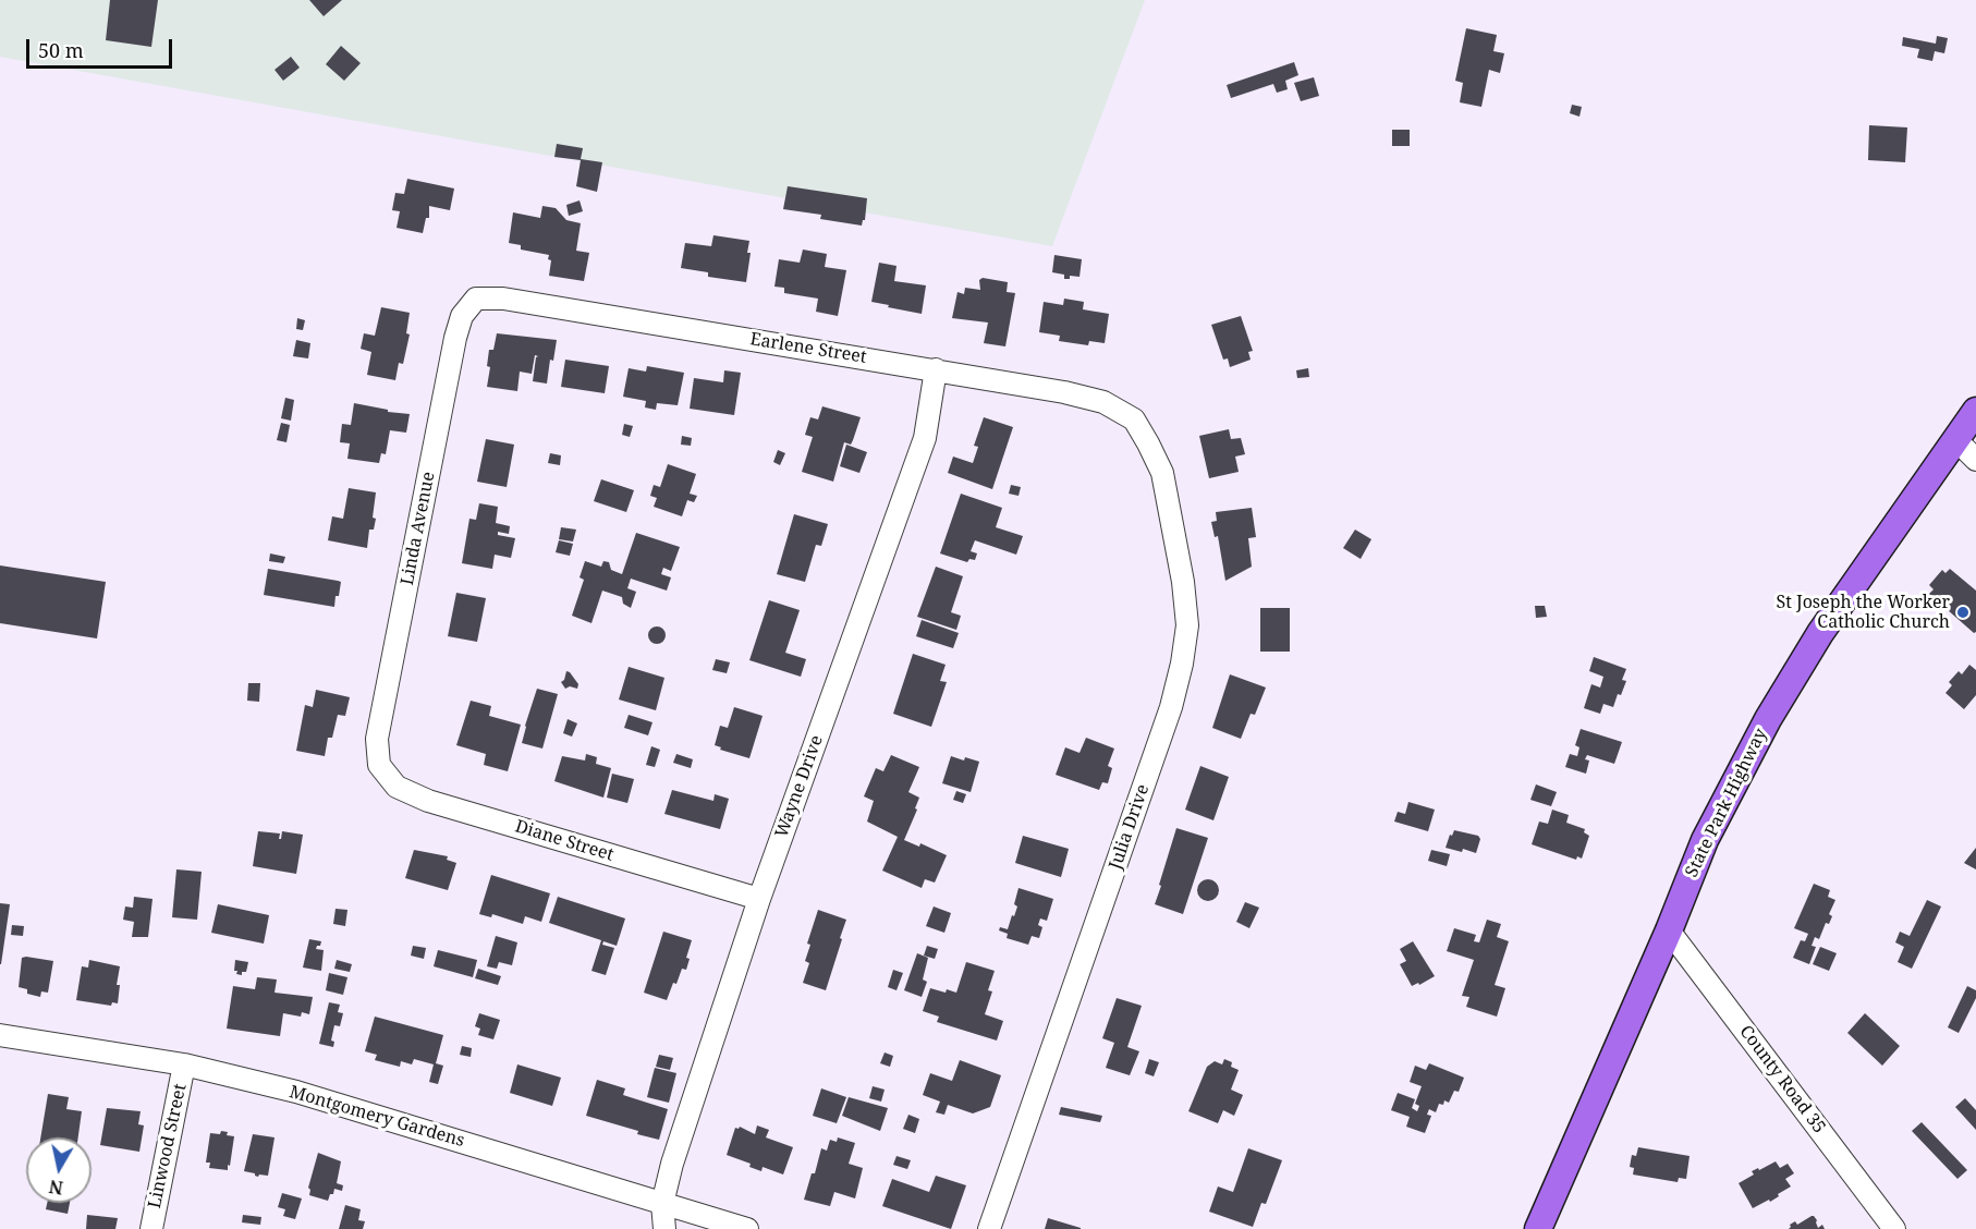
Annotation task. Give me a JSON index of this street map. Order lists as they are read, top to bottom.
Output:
{
  "streets": {
    "main road": ["State Park Highway"],
    "street": [
      "Earlene Street",
      "Linda Avenue",
      "Wayne Drive",
      "Julia Drive",
      "Diane Street",
      "County Road 35",
      "Montgomery Gardens",
      "Linwood Street"
    ]
  },
  "crossings": [
    ["Earlene Street", "Linda Avenue"],
    ["Earlene Street", "Wayne Drive"],
    ["Earlene Street", "Julia Drive"],
    ["Linda Avenue", "Diane Street"],
    ["Wayne Drive", "Diane Street"],
    ["Wayne Drive", "Montgomery Gardens"],
    ["State Park Highway", "County Road 35"],
    ["Montgomery Gardens", "Linwood Street"]
  ],
  "places": ["St Joseph the Worker Catholic Church"],
  "scale_bar": "50 m",
  "north": "bottom"
}
